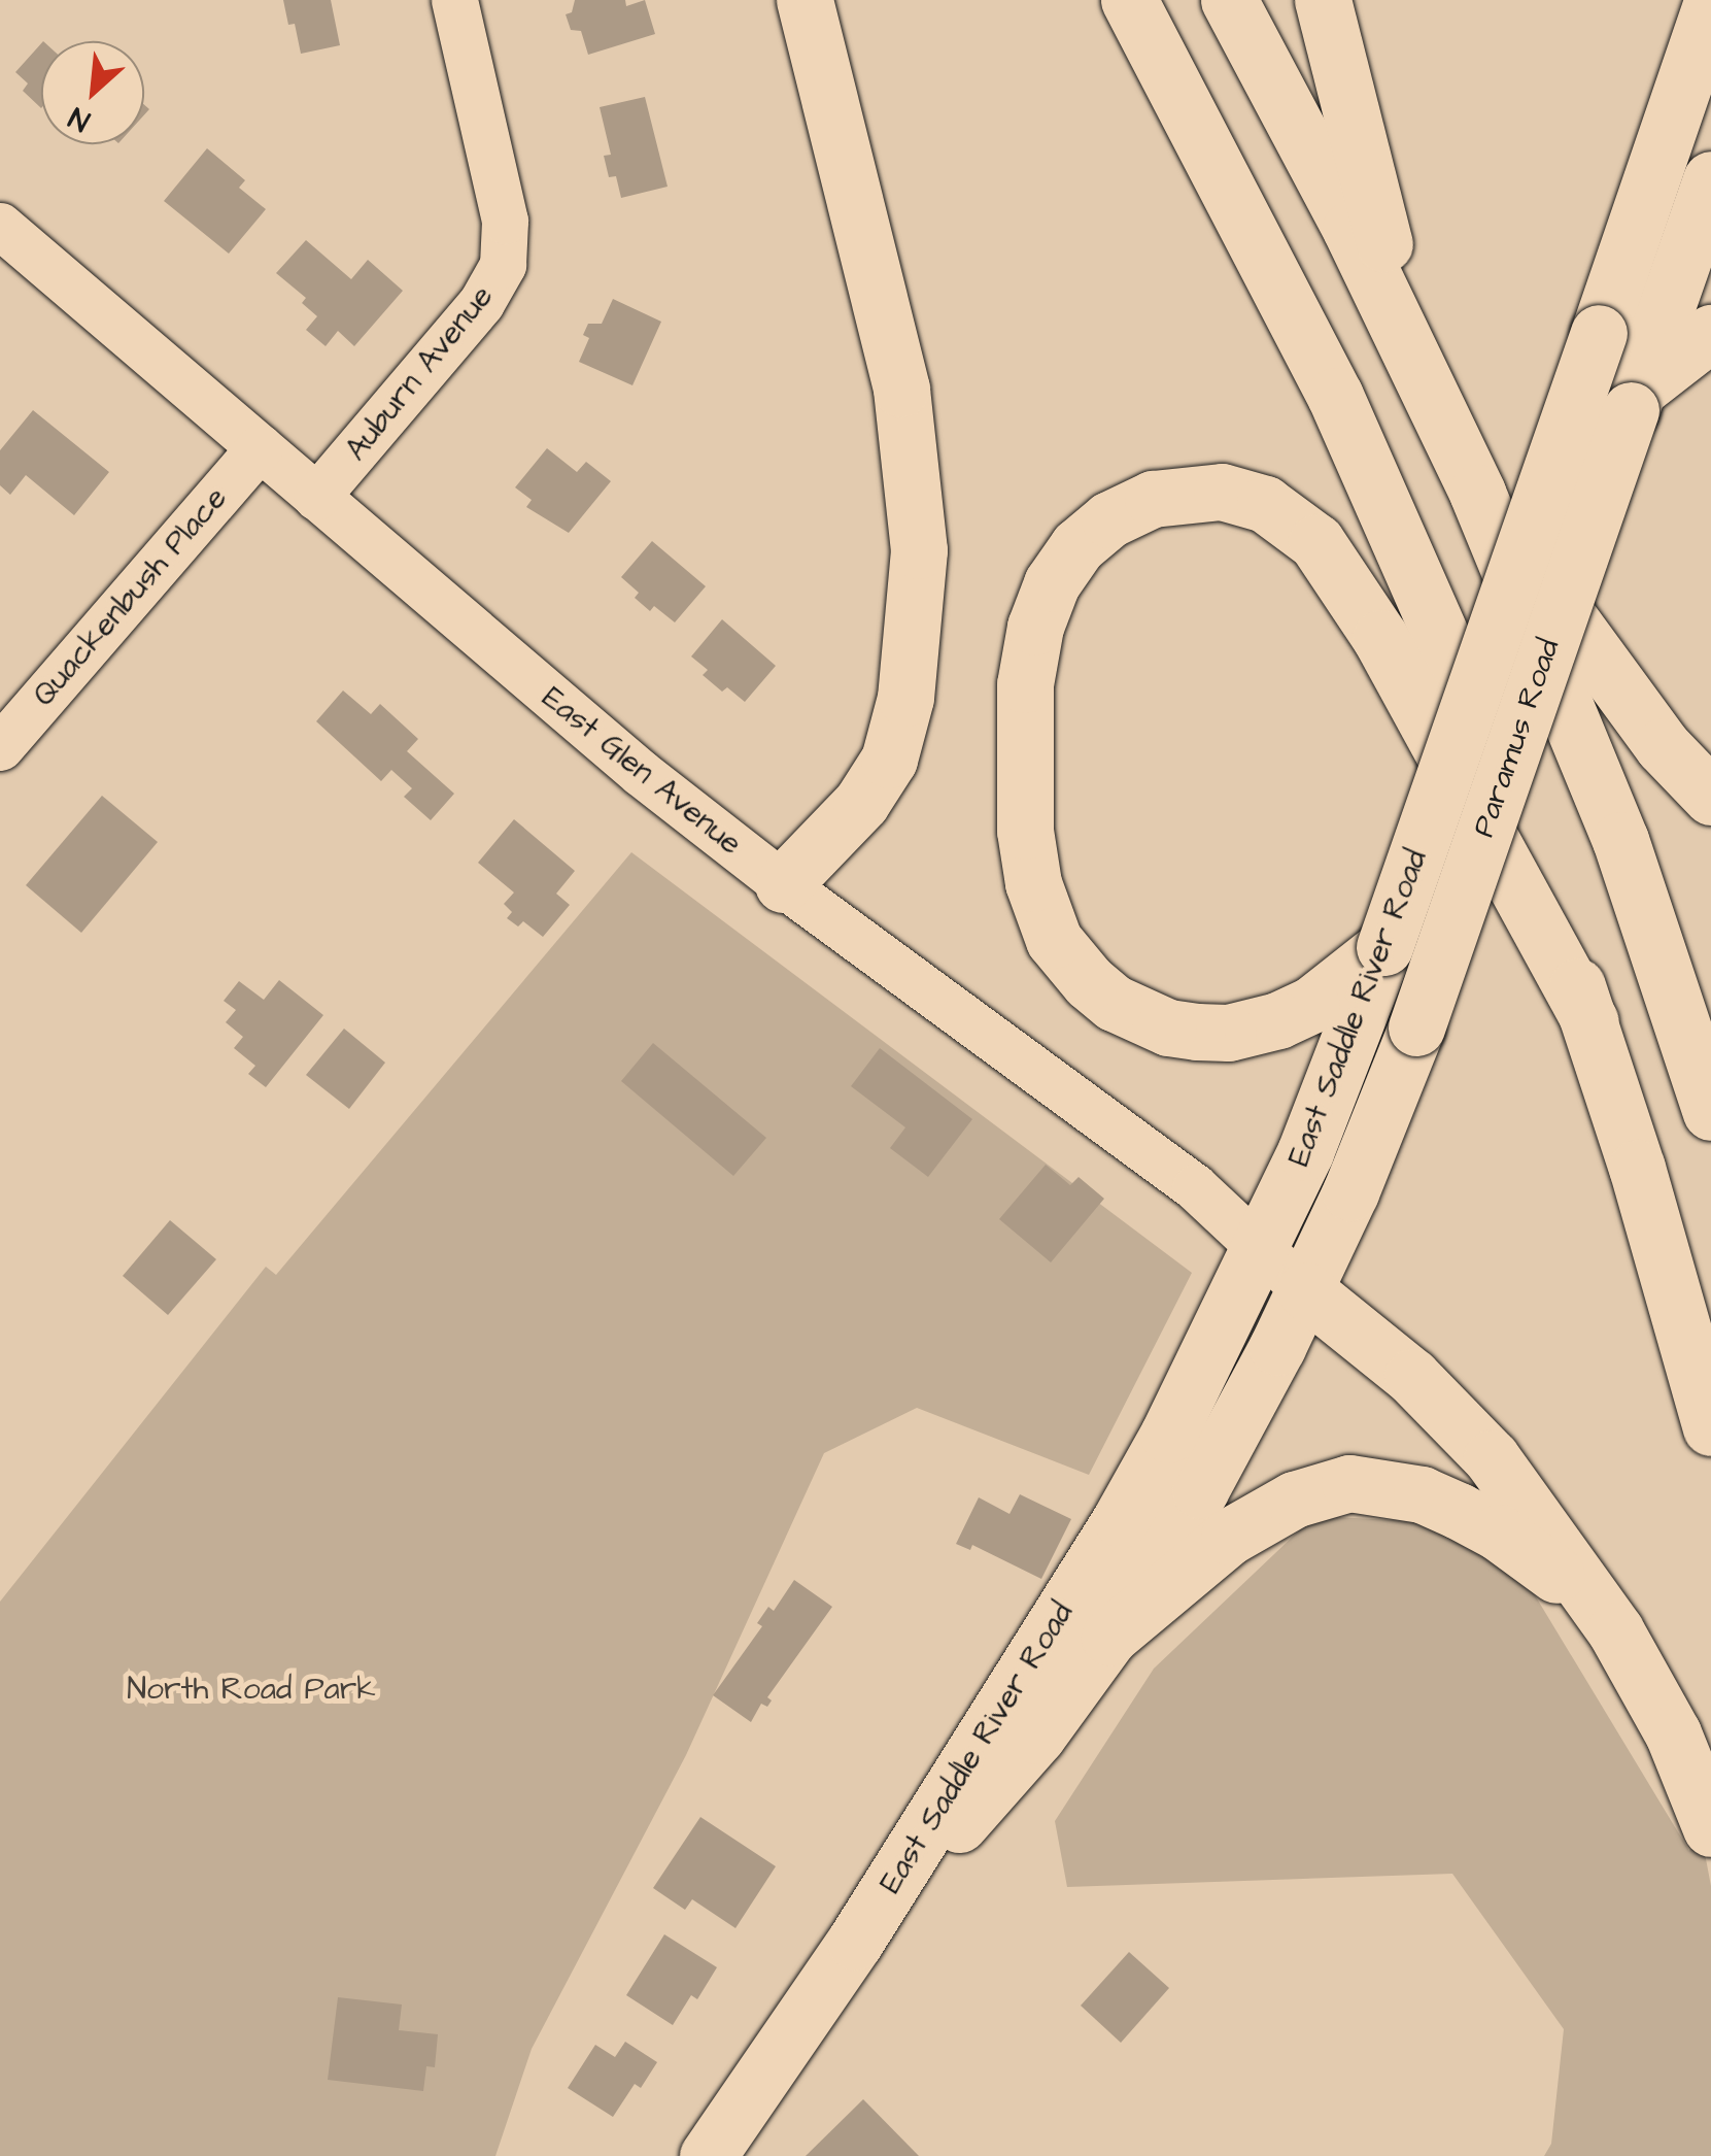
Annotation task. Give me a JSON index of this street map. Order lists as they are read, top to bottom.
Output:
{
  "streets": {
    "main road": ["Paramus Road", "East Saddle River Road"],
    "street": ["Auburn Avenue", "Quackenbush Place", "East Glen Avenue"]
  },
  "crossings": [
    ["Auburn Avenue", "East Glen Avenue"],
    ["Quackenbush Place", "East Glen Avenue"],
    ["Paramus Road", "East Glen Avenue"],
    ["Paramus Road", "East Saddle River Road"],
    ["East Glen Avenue", "East Saddle River Road"]
  ],
  "parks": ["North Road Park"],
  "north": "bottom left"
}
